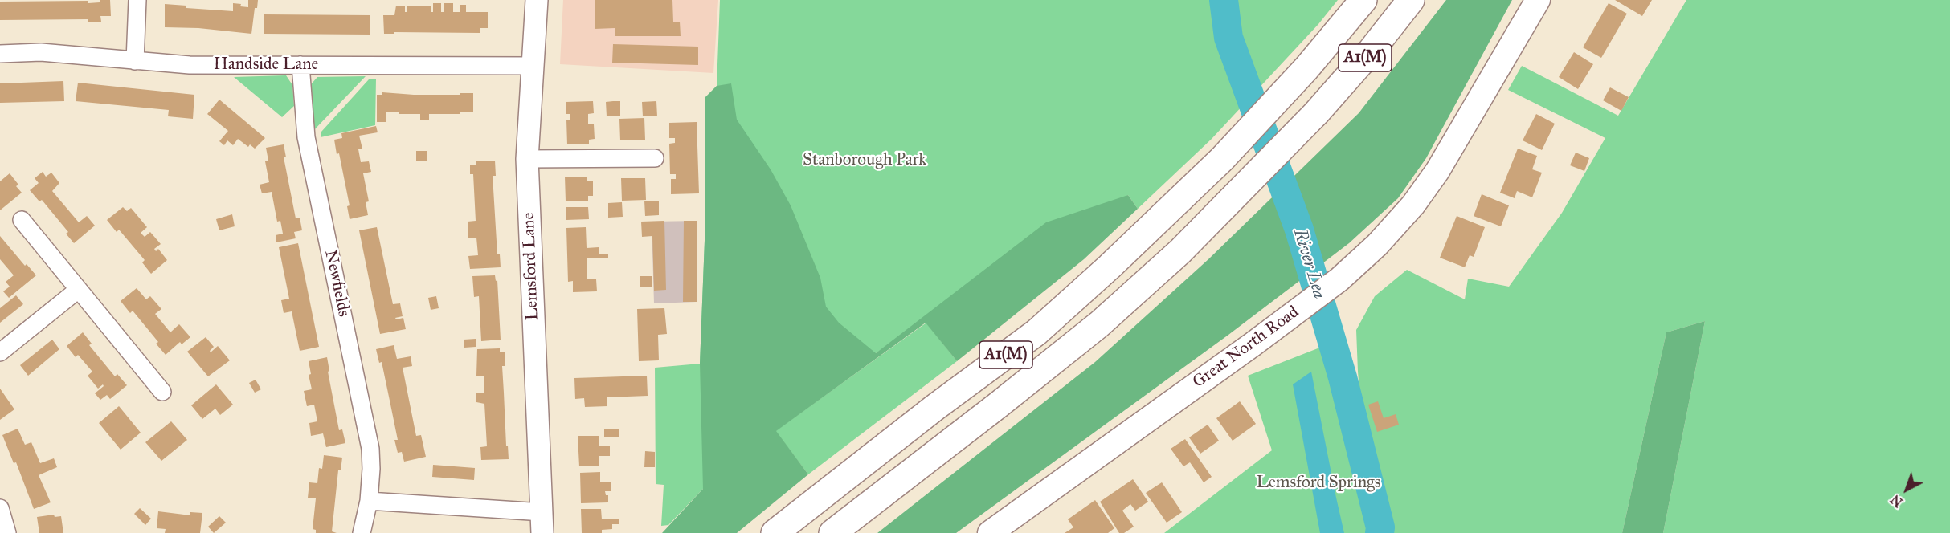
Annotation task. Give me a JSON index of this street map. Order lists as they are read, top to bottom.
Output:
{
  "streets": {
    "highway": ["A1(M)"],
    "main road": ["Great North Road"],
    "street": ["Handside Lane", "Lemsford Lane", "Newfields"]
  },
  "crossings": [
    ["Handside Lane", "Lemsford Lane"],
    ["Handside Lane", "Newfields"]
  ],
  "water": ["River Lea"],
  "parks": ["Stanborough Park", "Lemsford Springs"],
  "north": "bottom left"
}
